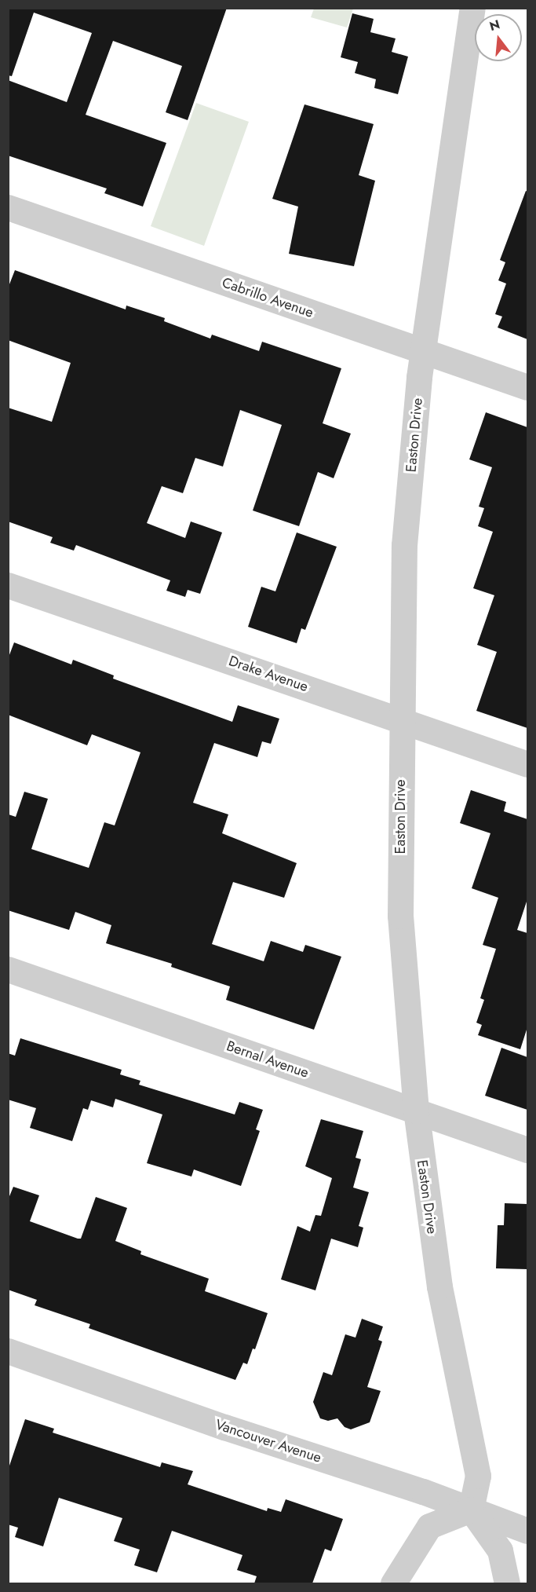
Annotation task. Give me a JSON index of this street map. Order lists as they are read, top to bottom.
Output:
{
  "streets": {
    "street": [
      "Cabrillo Avenue",
      "Easton Drive",
      "Drake Avenue",
      "Bernal Avenue",
      "Vancouver Avenue"
    ]
  },
  "crossings": [
    ["Cabrillo Avenue", "Easton Drive"],
    ["Easton Drive", "Drake Avenue"],
    ["Easton Drive", "Bernal Avenue"],
    ["Easton Drive", "Vancouver Avenue"]
  ],
  "north": "top"
}
